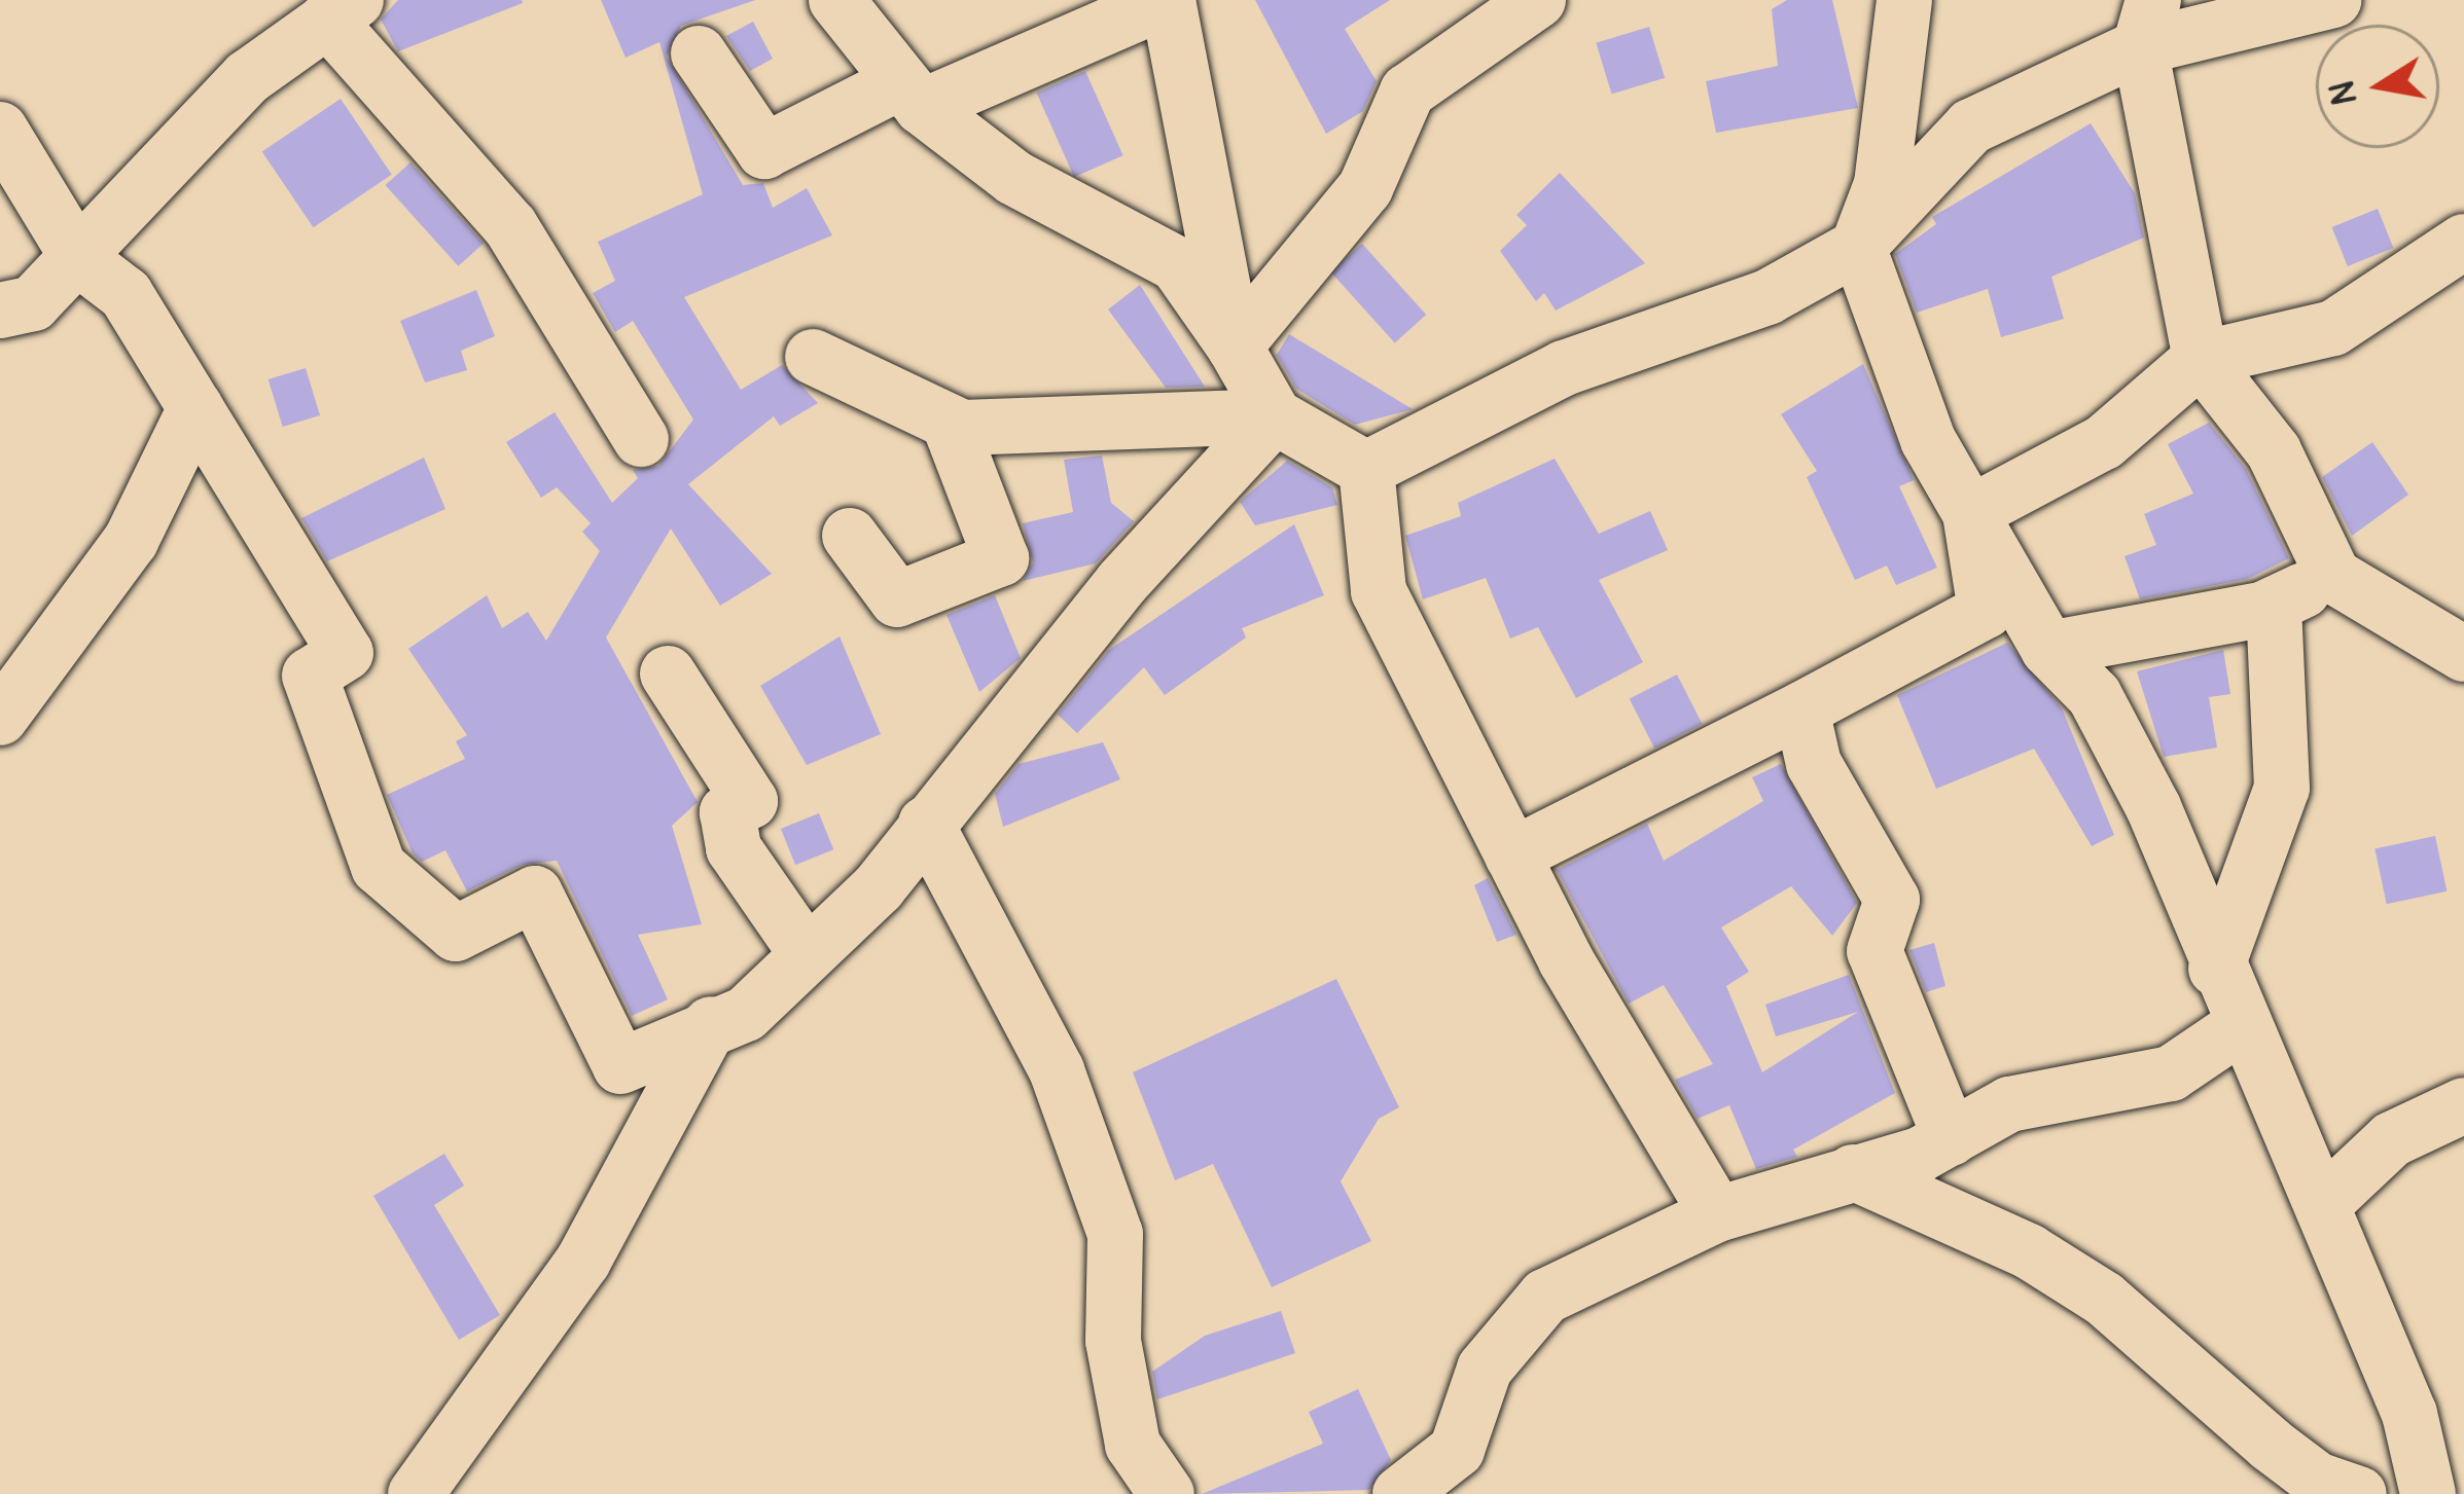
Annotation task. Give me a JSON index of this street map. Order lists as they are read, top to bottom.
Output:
{
  "north": "left"
}
